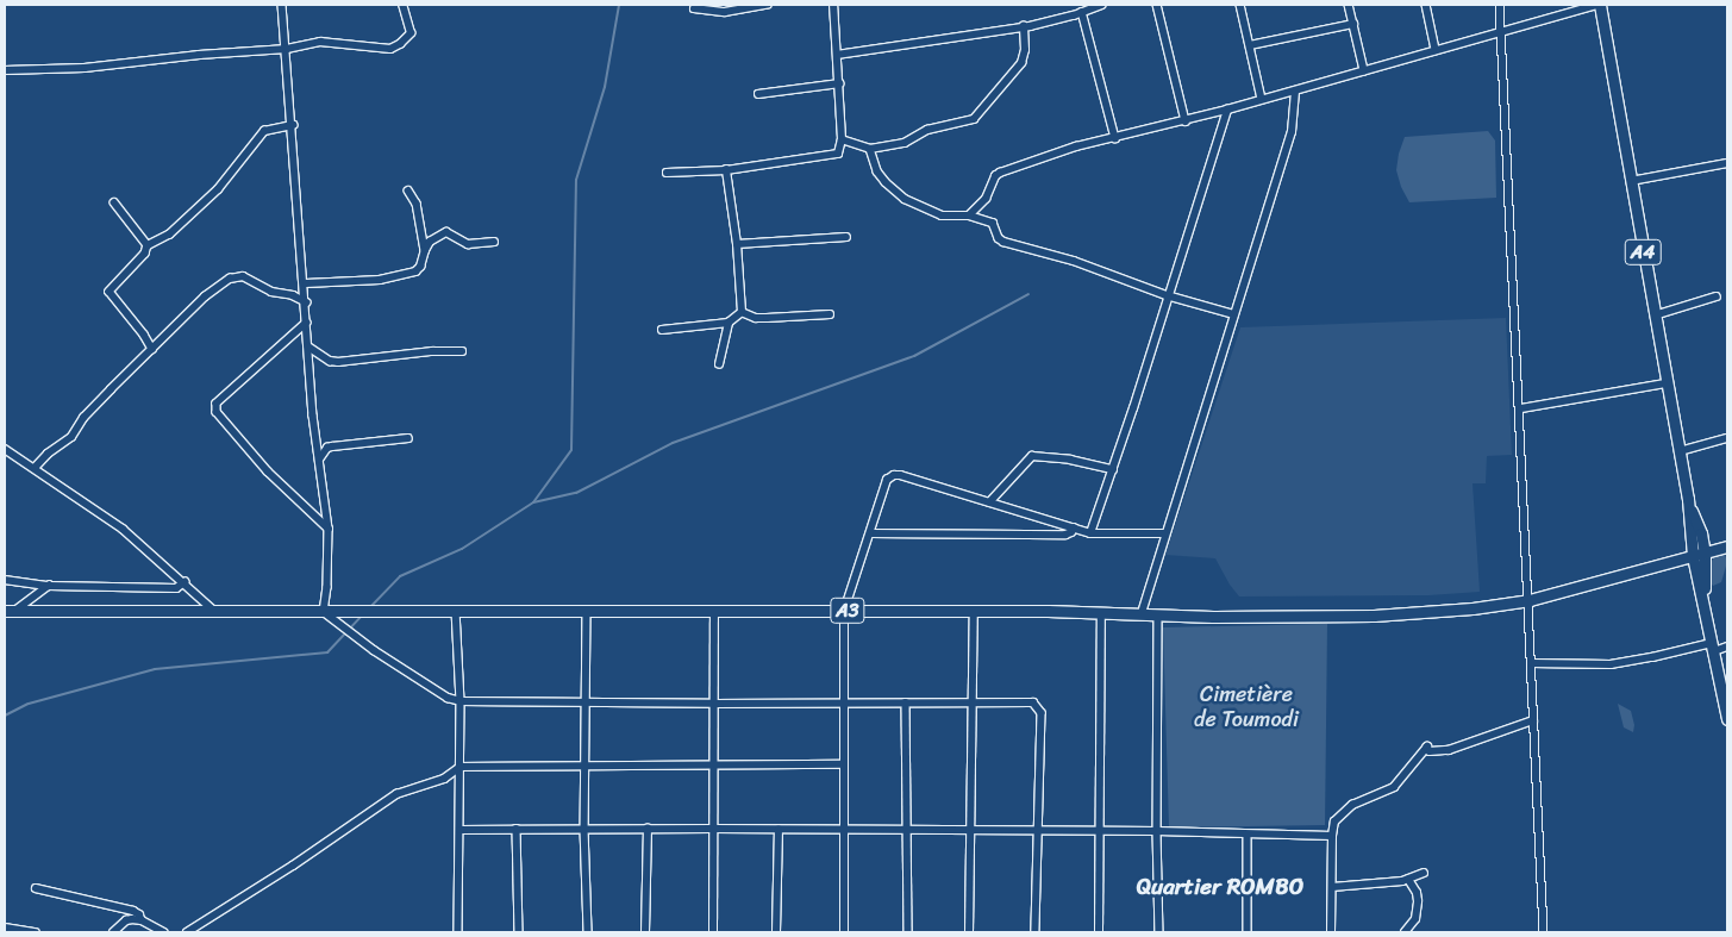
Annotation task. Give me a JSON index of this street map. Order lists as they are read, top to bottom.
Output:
{
  "streets": {
    "main road": ["A4", "A3"]
  },
  "crossings": [
    ["A4", "A3"]
  ],
  "districts": ["Quartier ROMBO"],
  "parks": ["Cimetière de Toumodi"]
}
